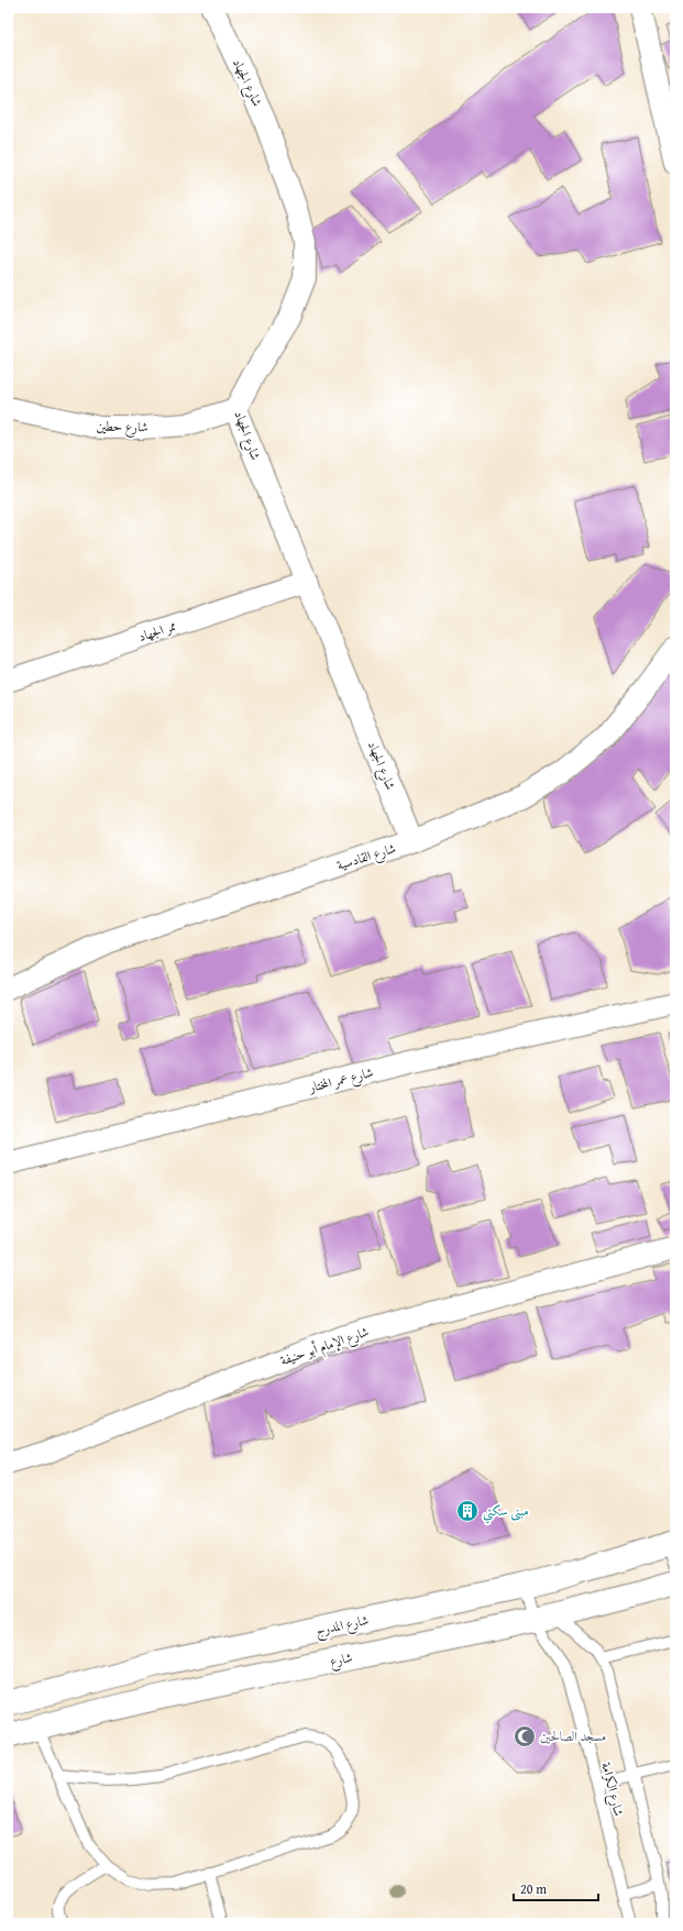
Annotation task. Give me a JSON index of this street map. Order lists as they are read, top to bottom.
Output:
{
  "streets": {
    "main road": ["شارع المدرج", "شارع"],
    "street": [
      "شارع الجهاد",
      "شارع حطين",
      "ممر الجهاد",
      "شارع القادسية",
      "شارع عمر المختار",
      "شارع الإمام أبو حنيفة"
    ],
    "lane": ["شارع الكرامة"]
  },
  "crossings": [
    ["شارع الجهاد", "شارع حطين"],
    ["شارع الجهاد", "ممر الجهاد"],
    ["شارع الجهاد", "شارع القادسية"],
    ["شارع", "شارع الكرامة"]
  ],
  "places": {
    "building": ["مبنى سكني"],
    "mosque": ["مسجد الصالحين"]
  },
  "scale_bar": "20 m"
}
